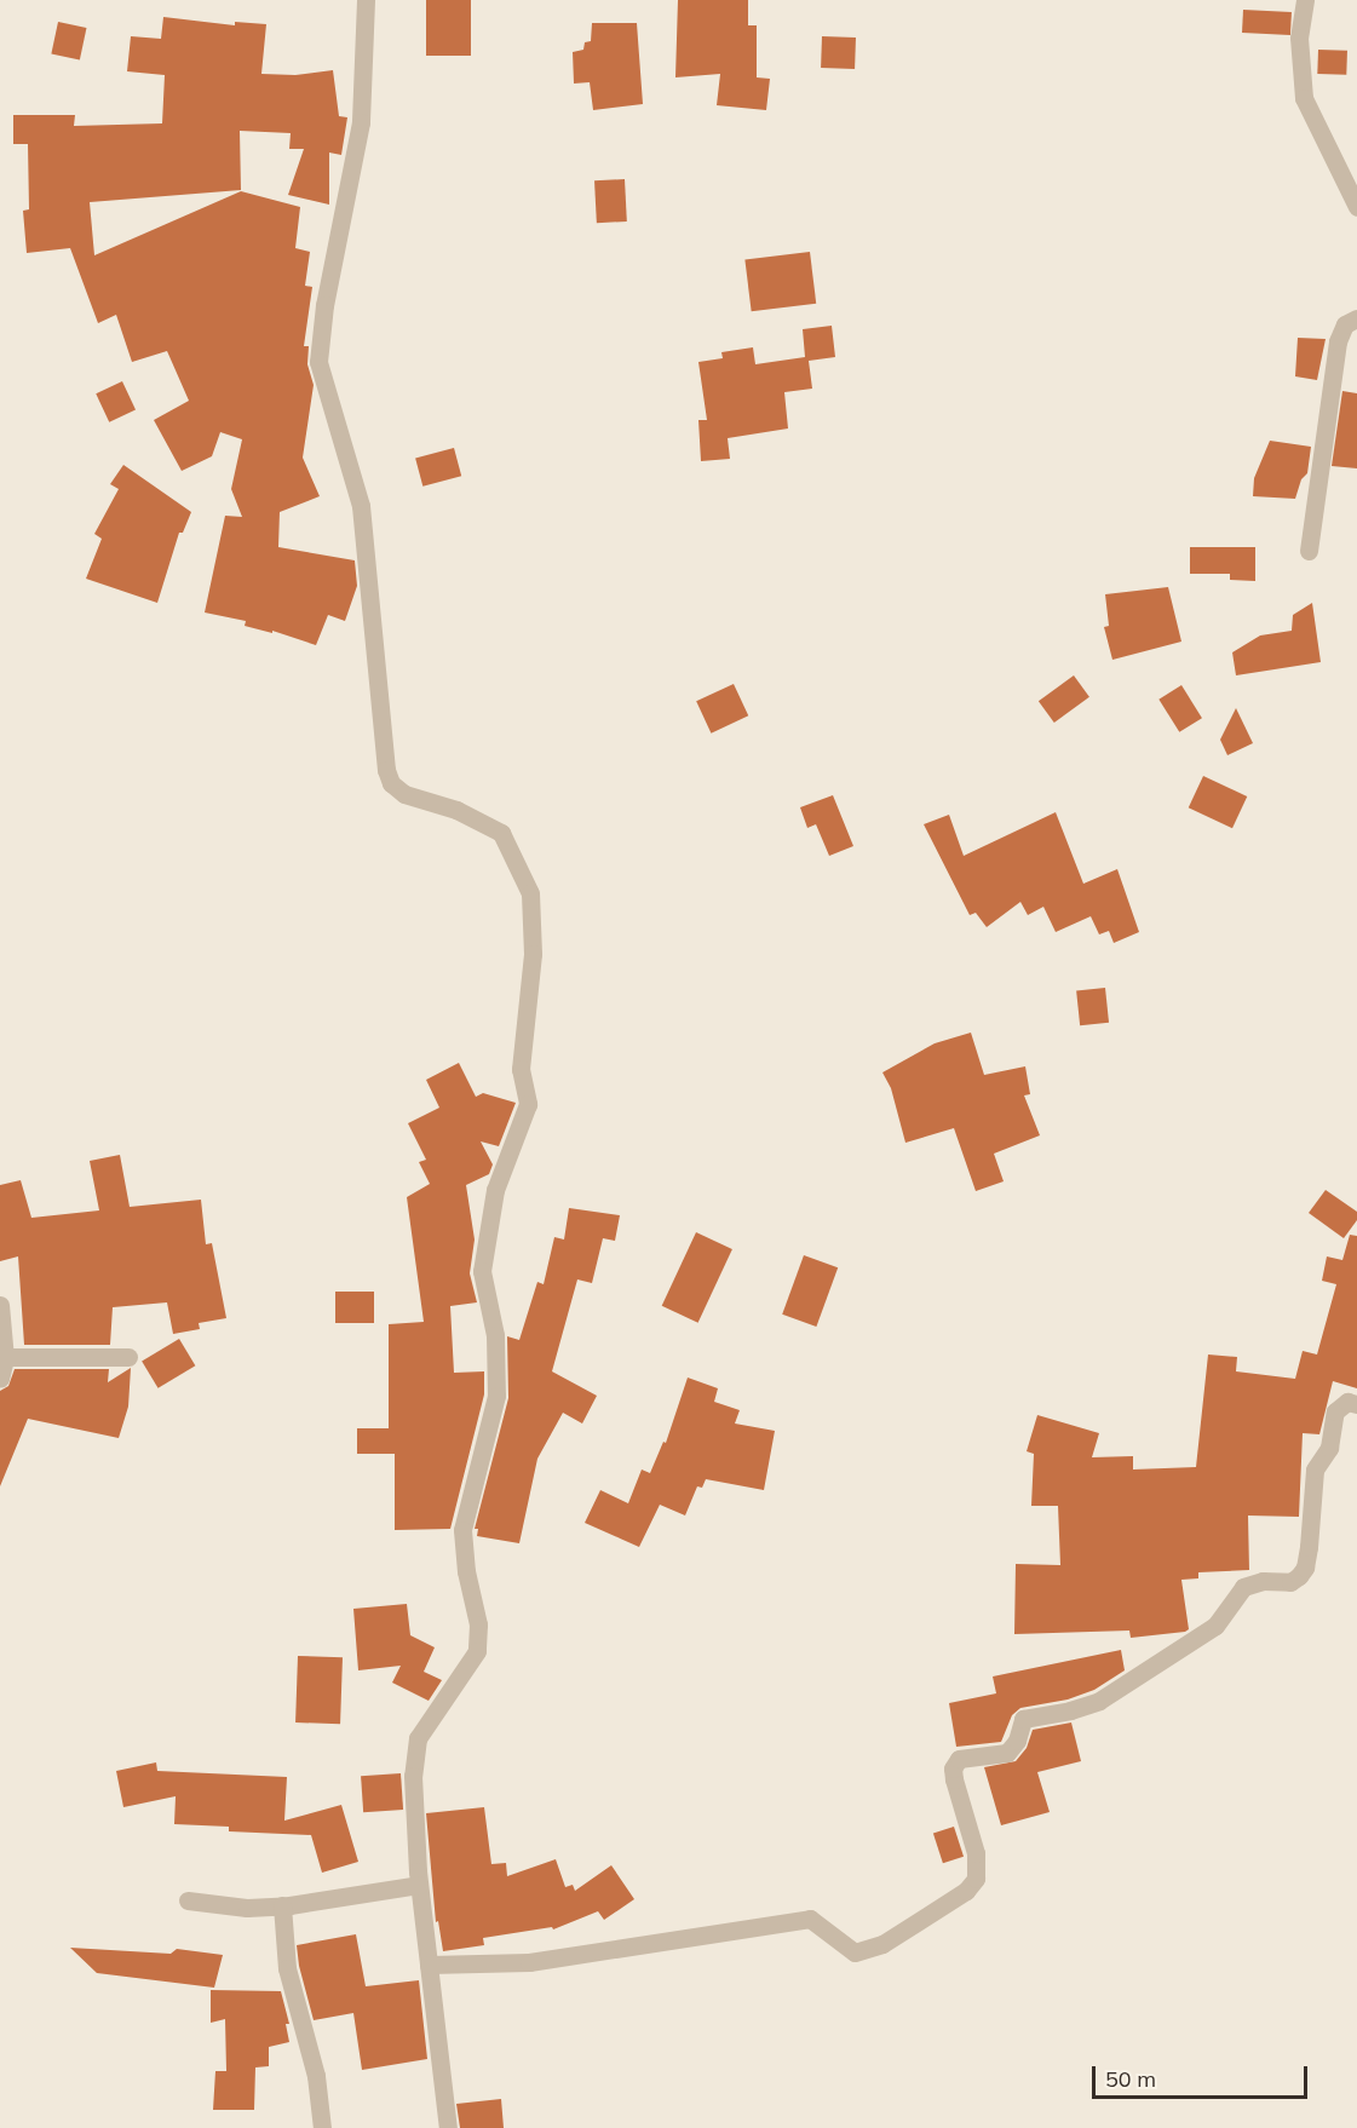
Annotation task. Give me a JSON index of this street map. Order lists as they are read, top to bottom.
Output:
{
  "scale_bar": "50 m"
}
